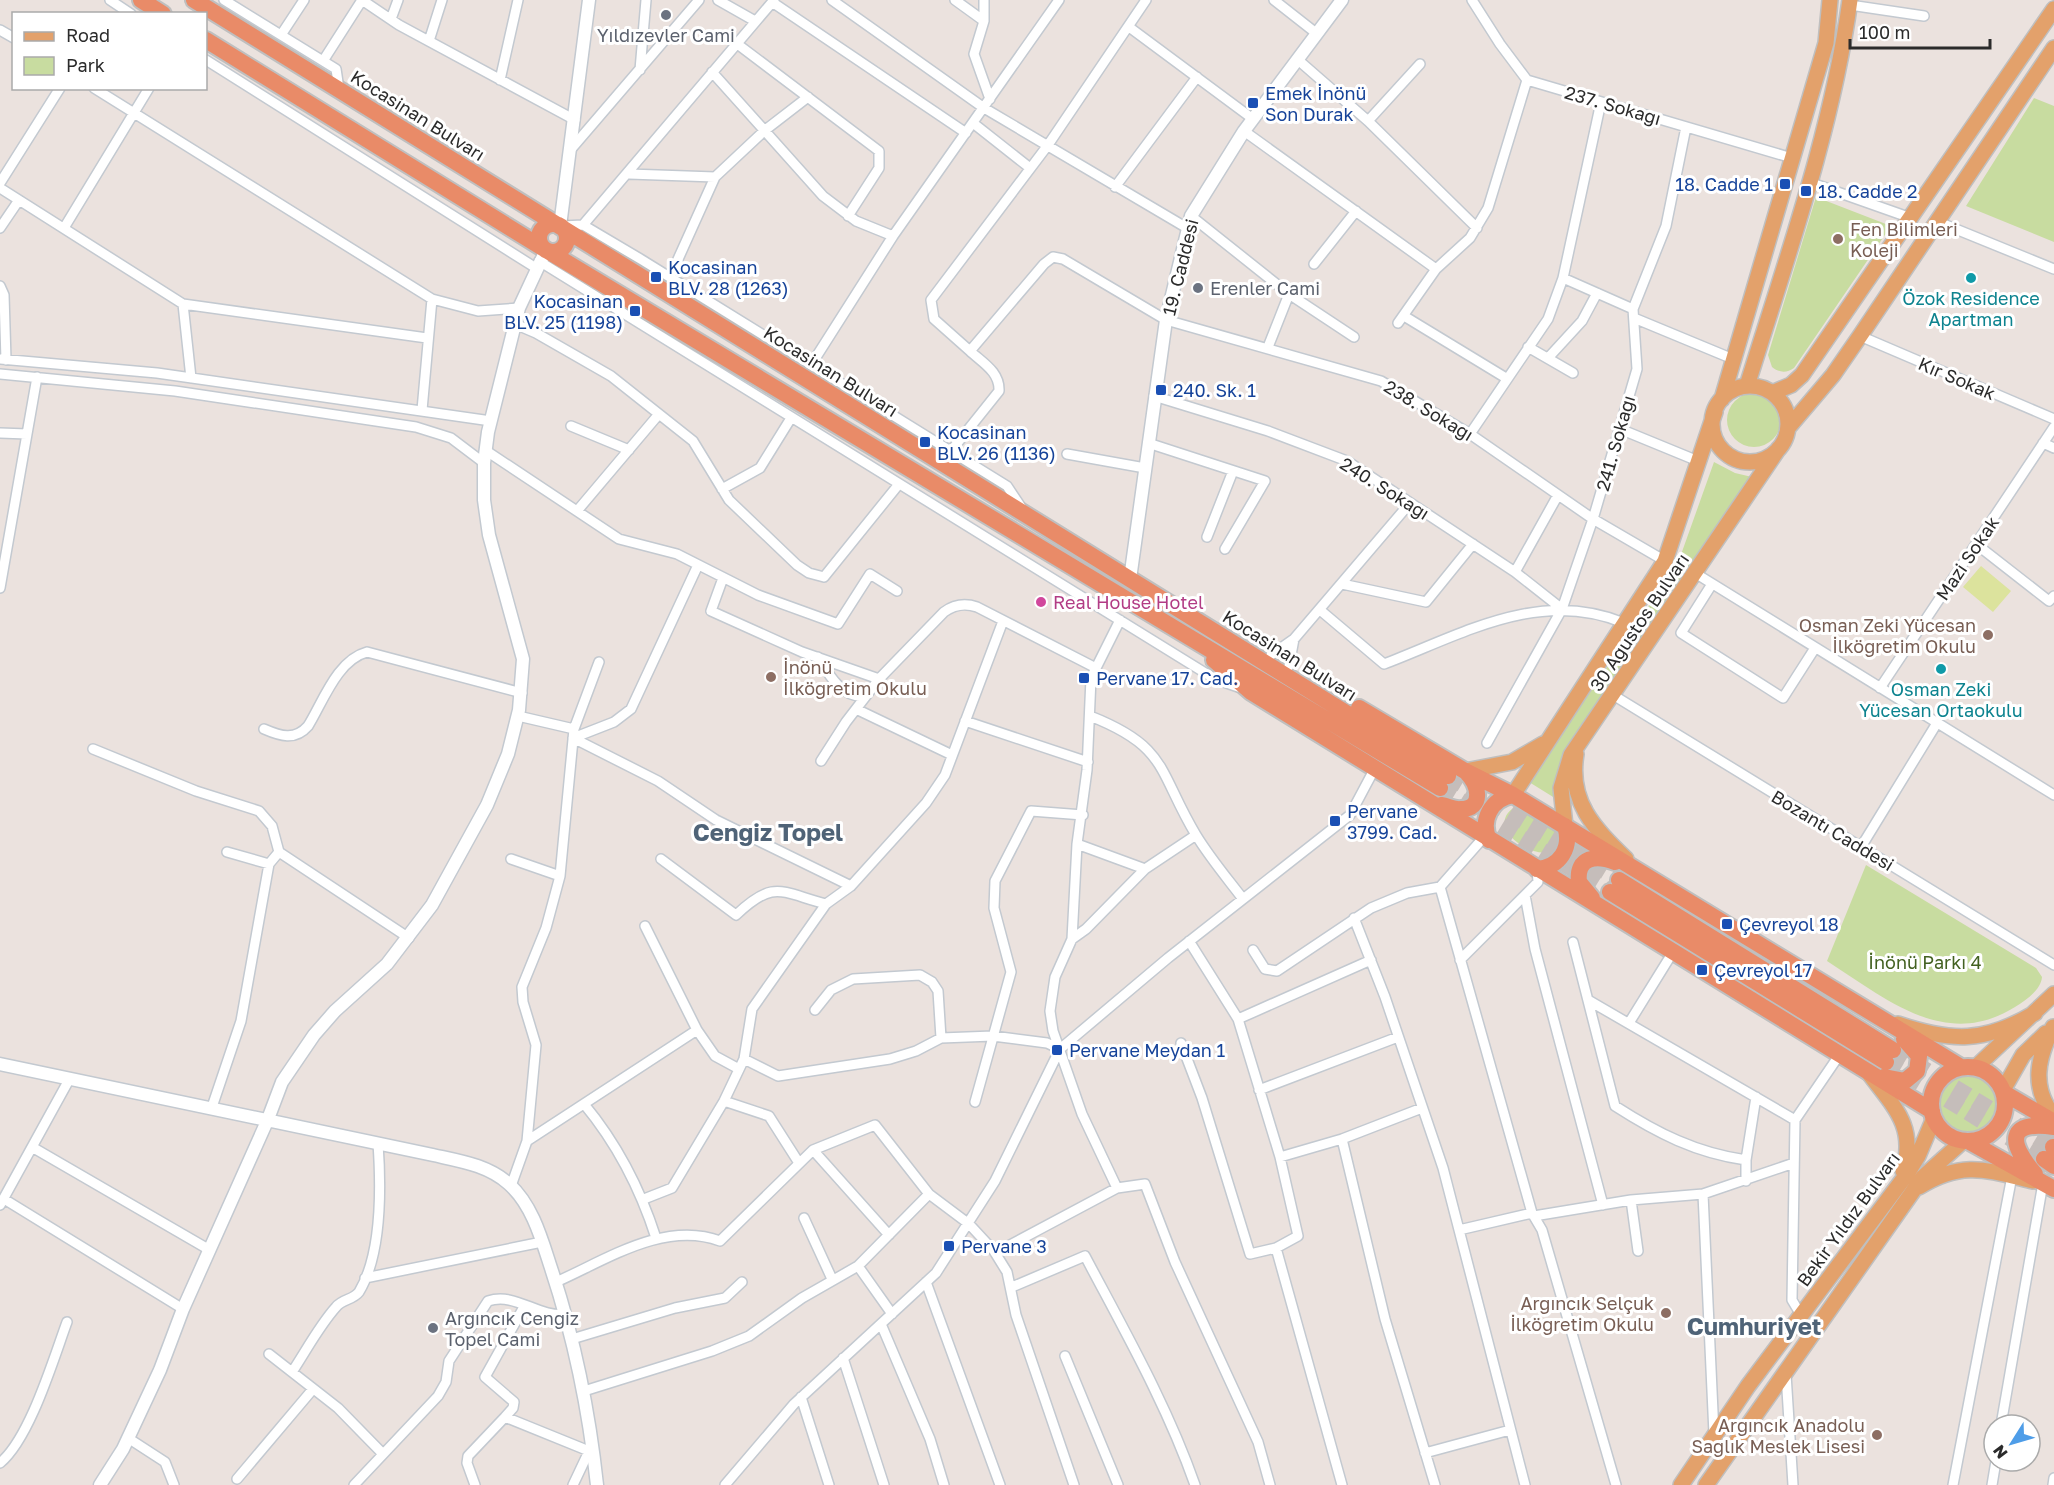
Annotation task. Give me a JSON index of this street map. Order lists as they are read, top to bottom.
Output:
{
  "streets": {
    "highway": ["Kocasinan Bulvarı"],
    "main road": ["30 Ağustos Bulvarı", "Bekir Yıldız Bulvarı"],
    "street": [
      "237. Sokağı",
      "19. Caddesi",
      "Kır Sokak",
      "238. Sokağı",
      "241. Sokağı",
      "240. Sokağı",
      "Mazi Sokak",
      "Bozantı Caddesi"
    ]
  },
  "crossings": [
    ["237. Sokağı", "241. Sokağı"],
    ["237. Sokağı", "30 Ağustos Bulvarı"],
    ["Kocasinan Bulvarı", "19. Caddesi"],
    ["19. Caddesi", "238. Sokağı"],
    ["19. Caddesi", "240. Sokağı"],
    ["238. Sokağı", "241. Sokağı"],
    ["238. Sokağı", "30 Ağustos Bulvarı"],
    ["241. Sokağı", "240. Sokağı"],
    ["30 Ağustos Bulvarı", "Bozantı Caddesi"]
  ],
  "districts": ["Cengiz Topel", "Cumhuriyet"],
  "parks": ["İnönü Parkı 4"],
  "places": {
    "other": [
      "Yıldızevler Cami",
      "Fen Bilimleri Koleji",
      "Özok Residence Apartman",
      "Erenler Cami",
      "Real House Hotel",
      "Osman Zeki Yücesan İlköğretim Okulu",
      "Osman Zeki Yücesan Ortaokulu",
      "İnönü İlköğretim Okulu",
      "Argıncık Selçuk İlköğretim Okulu",
      "Argıncık Cengiz Topel Cami",
      "Argıncık Anadolu Sağlık Meslek Lisesi"
    ],
    "transit": [
      "Emek İnönü Son Durak",
      "18. Cadde 1",
      "18. Cadde 2",
      "Kocasinan BLV. 28 (1263)",
      "Kocasinan BLV. 25 (1198)",
      "240. Sk. 1",
      "Kocasinan BLV. 26 (1136)",
      "Pervane 17. Cad.",
      "Pervane 3799. Cad.",
      "Çevreyol 18",
      "Çevreyol 17",
      "Pervane Meydan 1",
      "Pervane 3"
    ]
  },
  "legend": ["Road", "Park"],
  "scale_bar": "100 m",
  "north": "bottom left"
}
